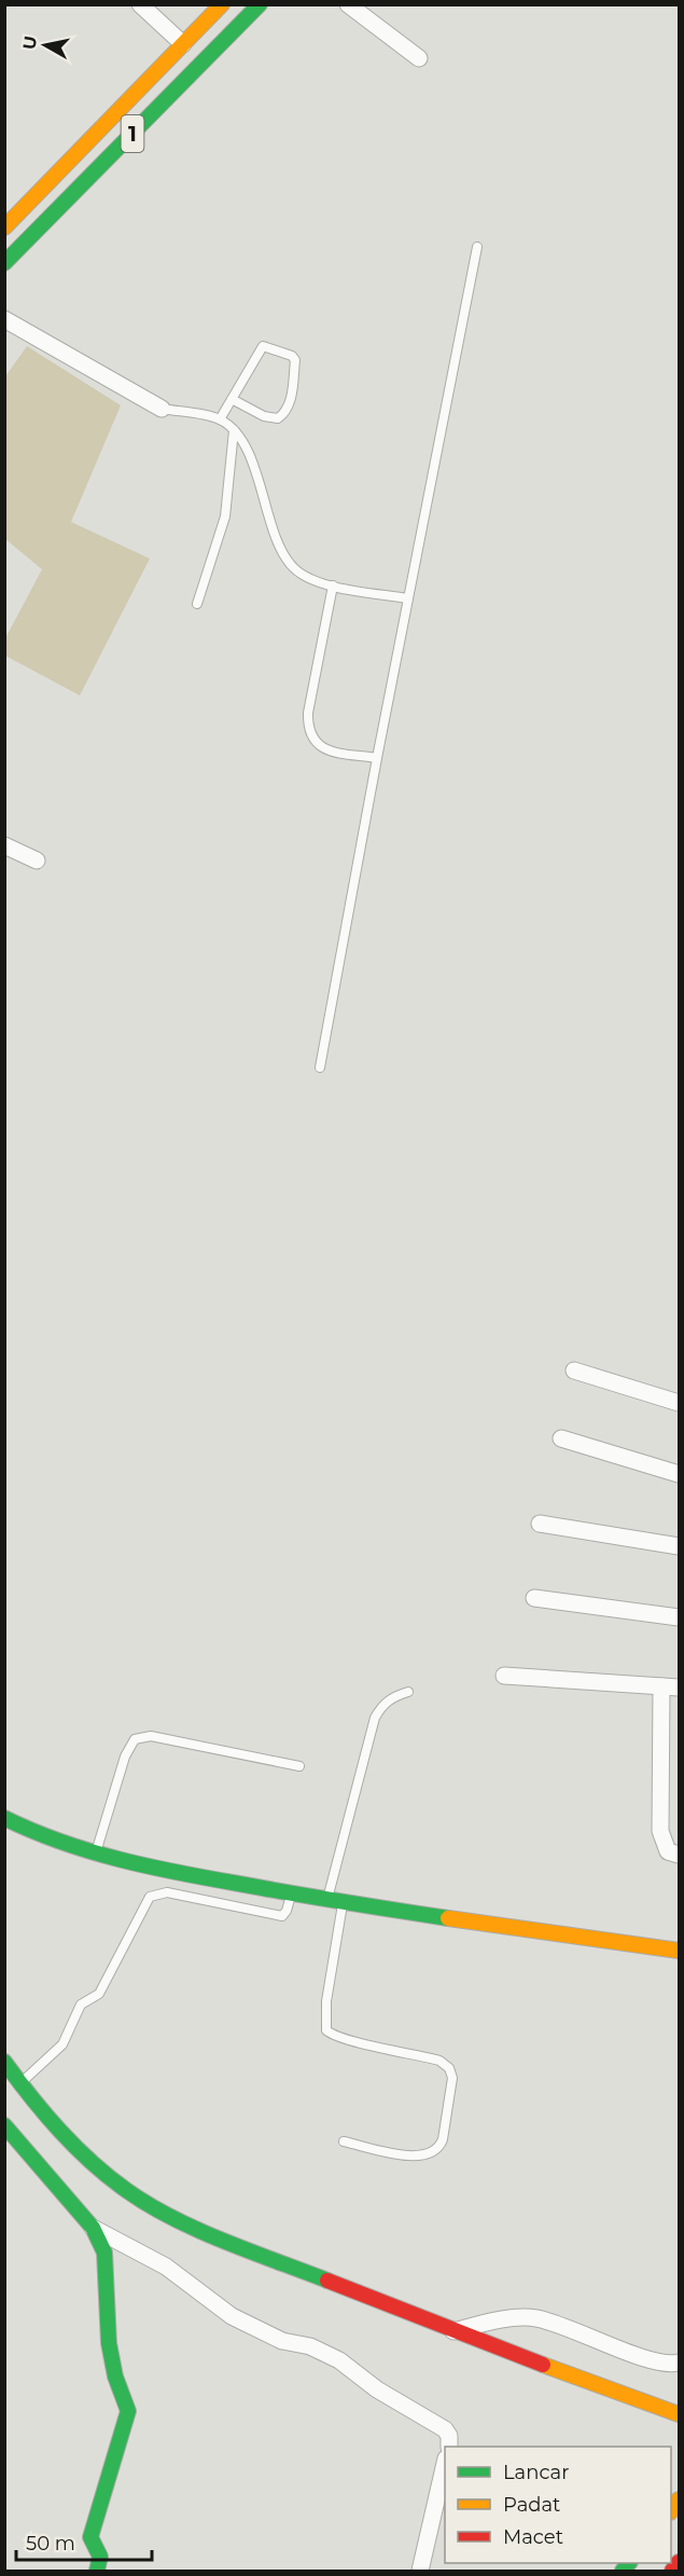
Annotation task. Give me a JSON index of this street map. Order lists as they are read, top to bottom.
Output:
{
  "streets": {
    "main road": ["1"]
  },
  "legend": ["Lancar", "Padat", "Macet"],
  "scale_bar": "50 m",
  "north": "left"
}
